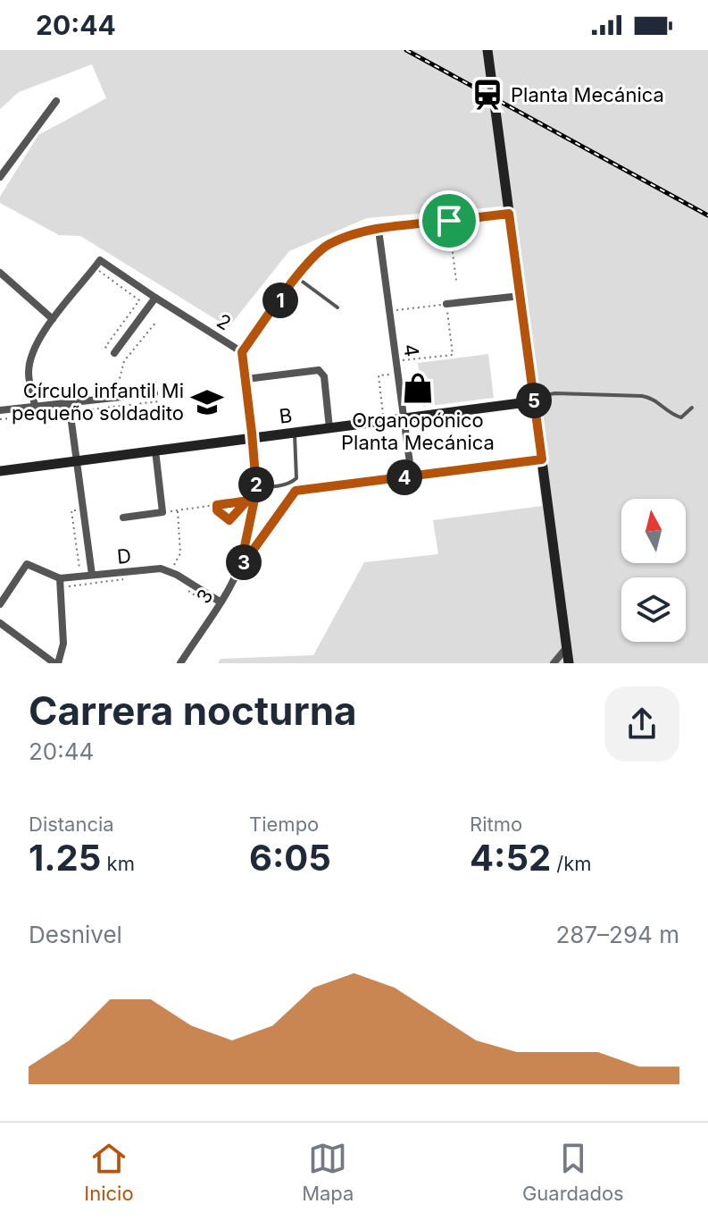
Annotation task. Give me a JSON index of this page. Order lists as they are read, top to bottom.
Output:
{
  "streets": {
    "main road": ["B"],
    "street": [
      "2",
      "4",
      "D",
      "3"
    ]
  },
  "crossings": [
    ["2", "B"],
    ["2", "3"],
    ["4", "B"],
    ["D", "3"]
  ],
  "places": {
    "station": ["Planta Mecánica"],
    "shop": ["Organopónico Planta Mecánica"],
    "school or university": ["Círculo infantil Mi pequeño soldadito"]
  },
  "north": "top",
  "page": {
    "status": "20:44",
    "pins": [
      "1",
      "5",
      "4",
      "2",
      "3"
    ],
    "heading": ["Carrera nocturna", "20:44"],
    "stats": [
      ["Distancia", "1.25 km"],
      ["Tiempo", "6:05"],
      ["Ritmo", "4:52 /km"]
    ],
    "chart": ["Desnivel", "287–294 m"],
    "tabs": ["Inicio", "Mapa", "Guardados"]
  }
}
